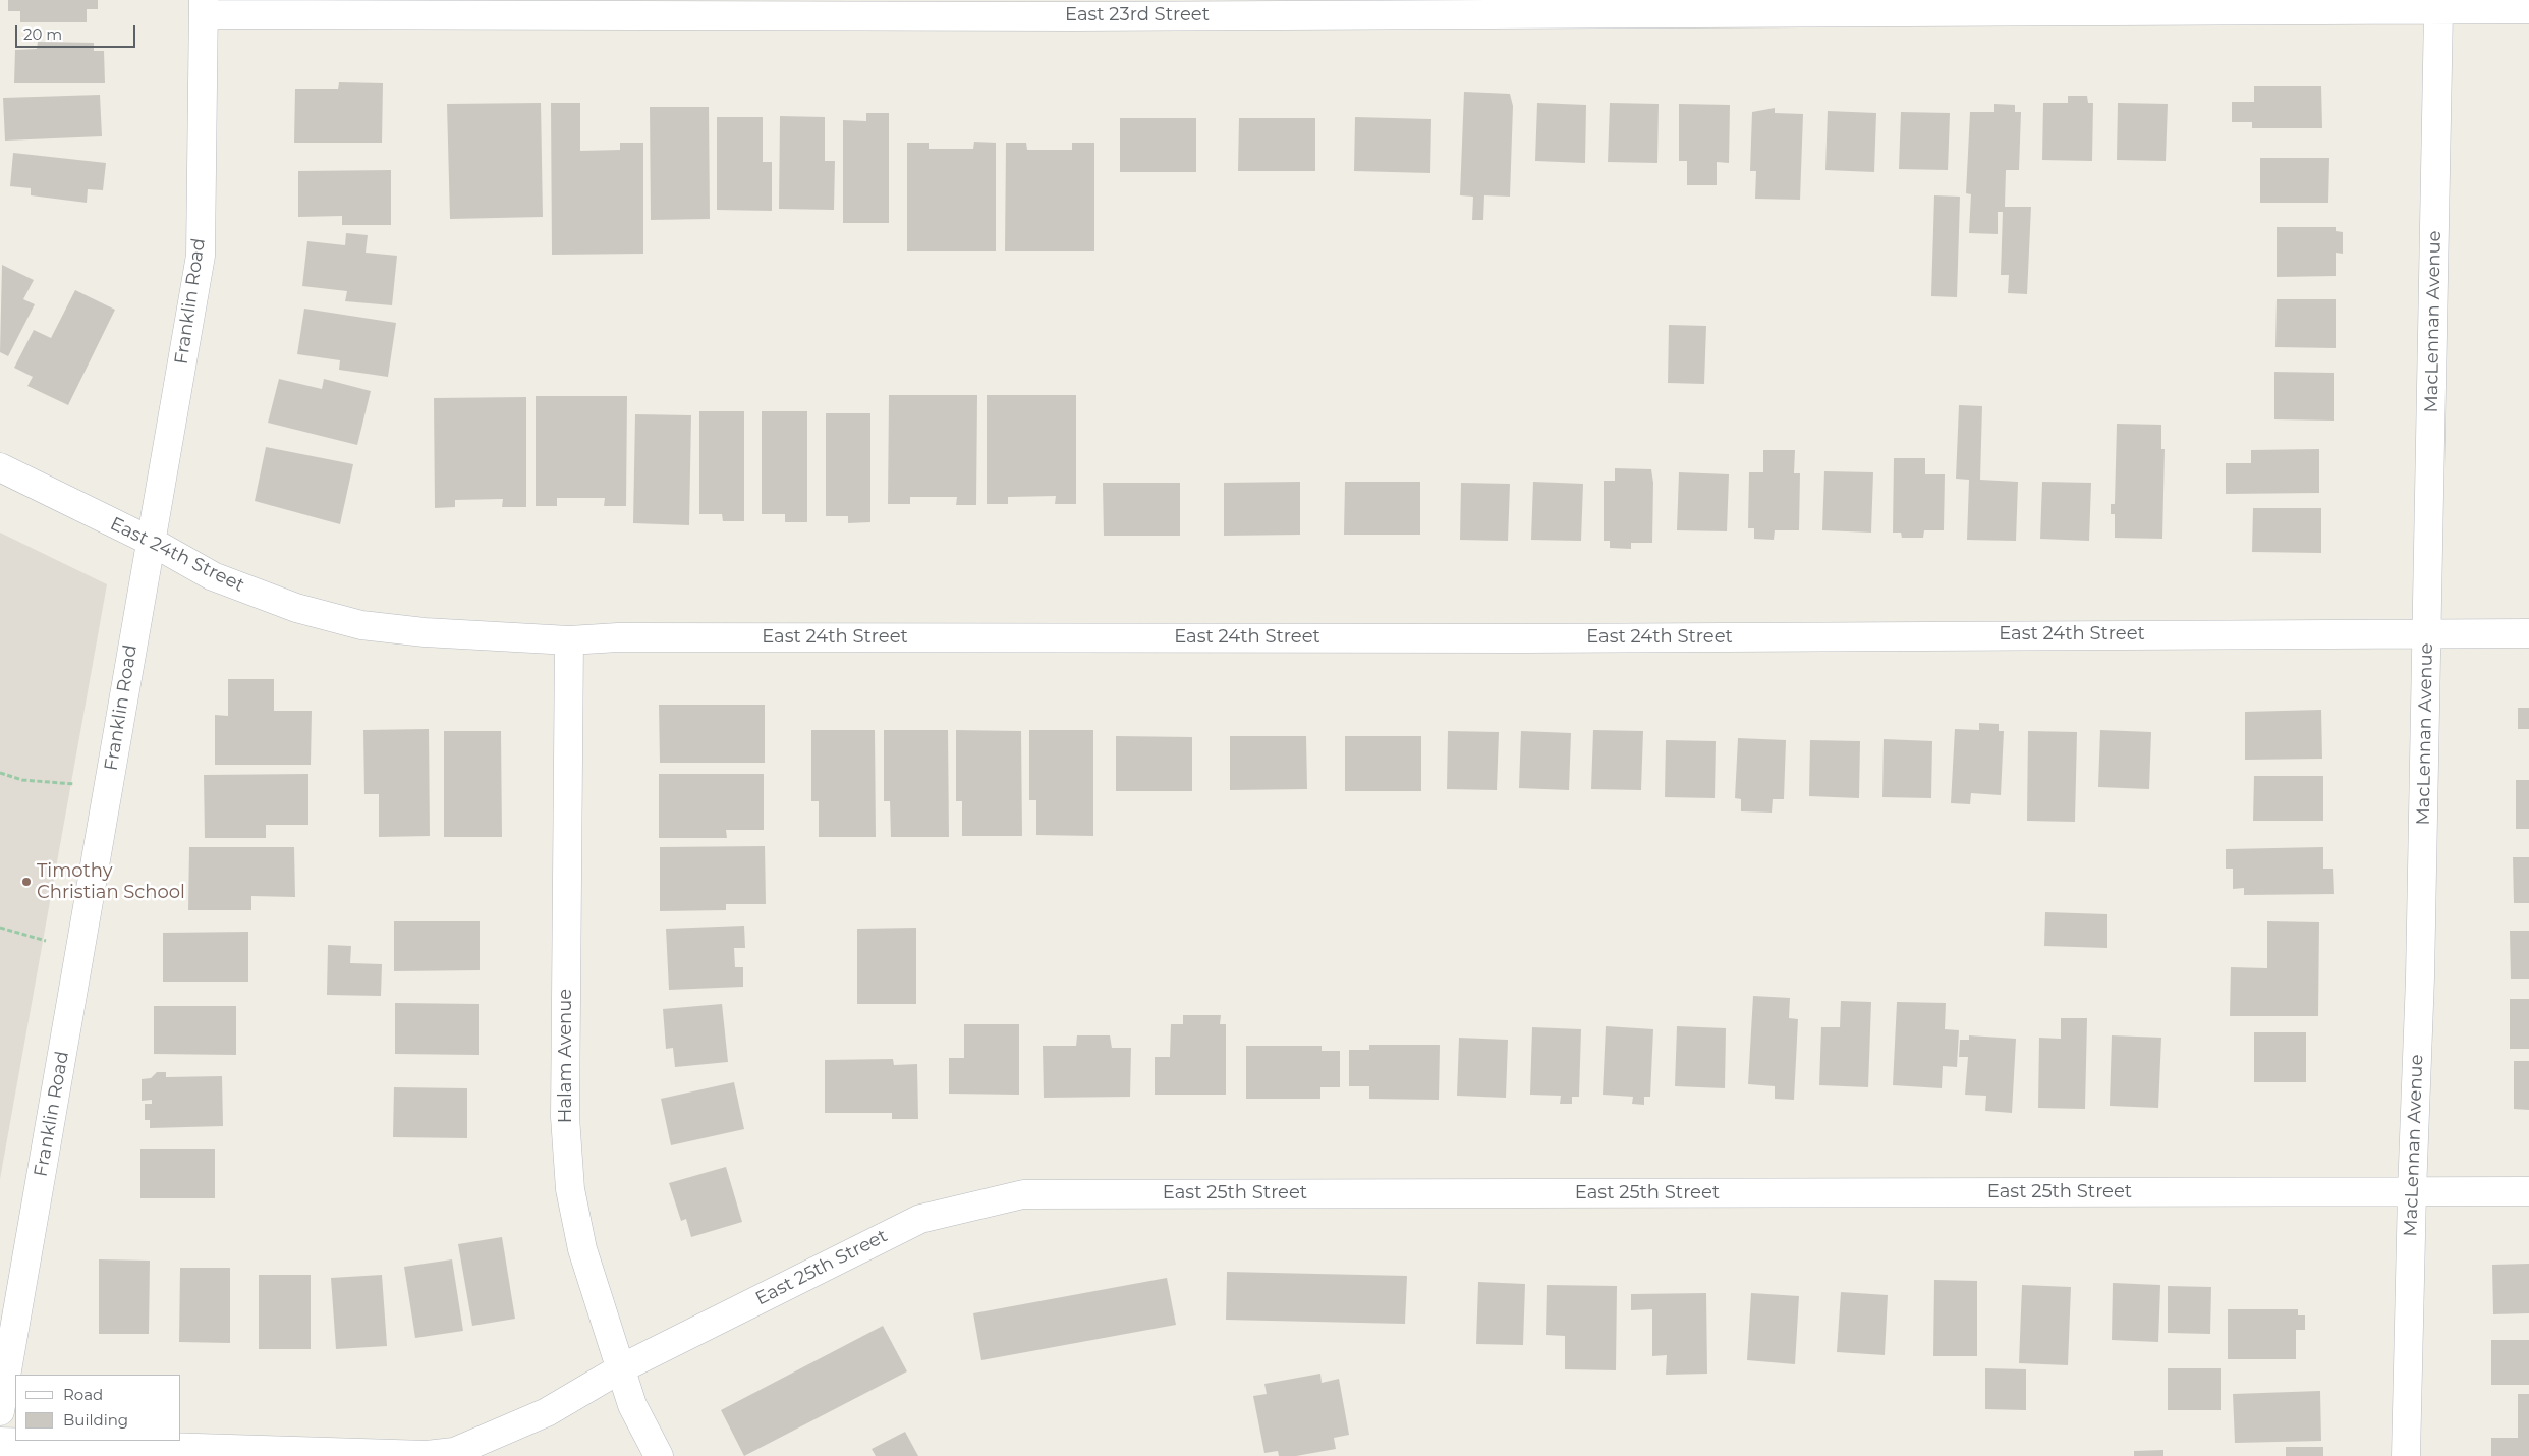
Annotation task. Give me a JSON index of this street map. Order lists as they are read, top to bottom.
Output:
{
  "streets": {
    "street": [
      "East 23rd Street",
      "Franklin Road",
      "MacLennan Avenue",
      "East 24th Street",
      "Halam Avenue",
      "East 25th Street"
    ]
  },
  "crossings": [
    ["East 23rd Street", "Franklin Road"],
    ["East 23rd Street", "MacLennan Avenue"],
    ["Franklin Road", "East 24th Street"],
    ["MacLennan Avenue", "East 24th Street"],
    ["MacLennan Avenue", "East 25th Street"],
    ["East 24th Street", "Halam Avenue"],
    ["Halam Avenue", "East 25th Street"]
  ],
  "places": ["Timothy Christian School"],
  "legend": ["Road", "Building"],
  "scale_bar": "20 m"
}
